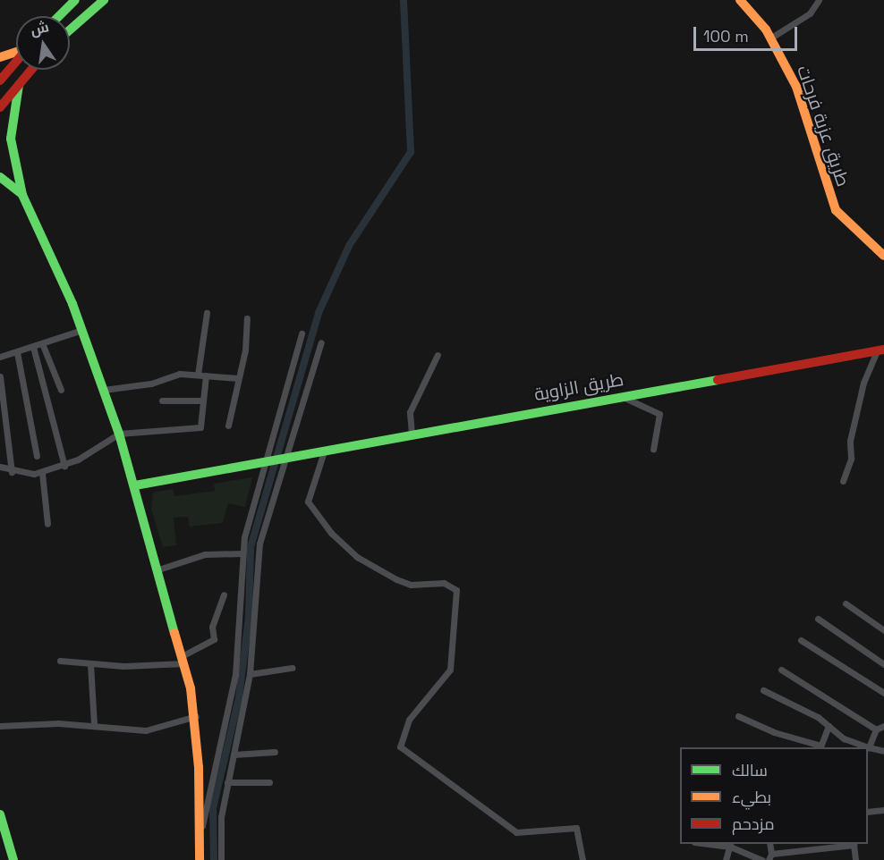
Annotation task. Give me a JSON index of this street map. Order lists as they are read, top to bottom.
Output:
{
  "streets": {
    "main road": ["طريق عزبة فرحات", "طريق الزاوية"]
  },
  "legend": ["سالك", "بطيء", "مزدحم"],
  "scale_bar": "100 m",
  "north": "top"
}
